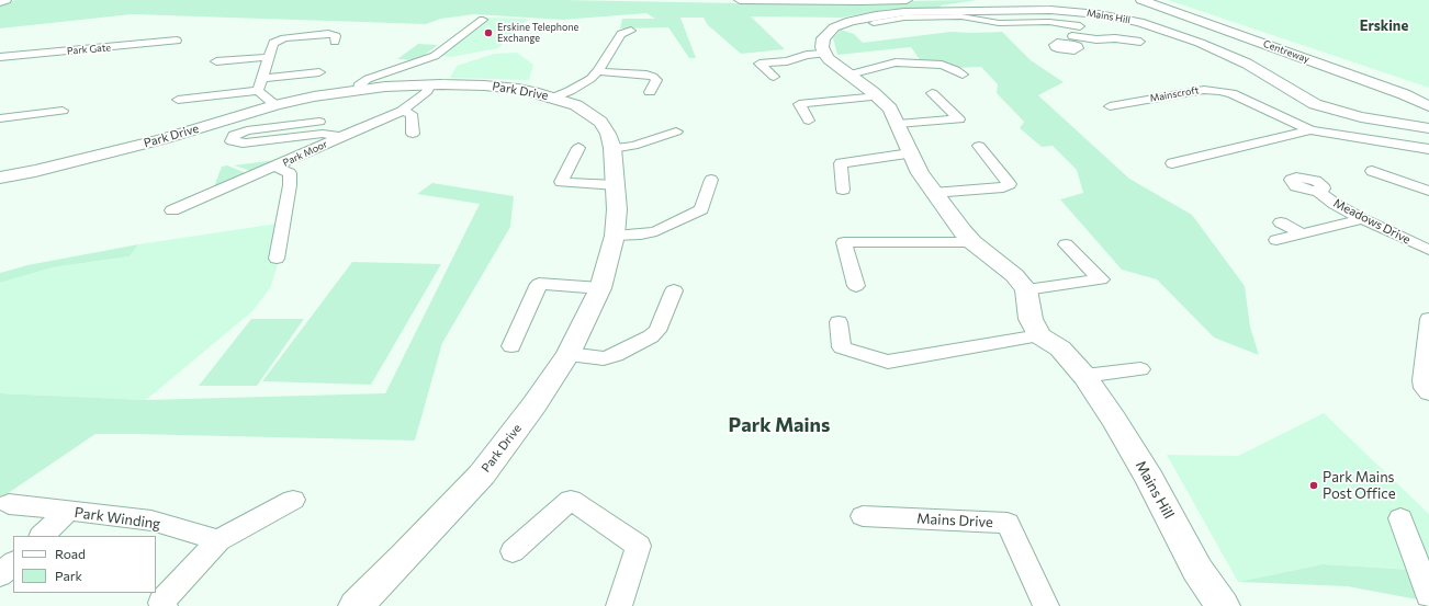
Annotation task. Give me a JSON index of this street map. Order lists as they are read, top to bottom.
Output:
{
  "streets": {
    "street": [
      "Mains Hill",
      "Park Gate",
      "Centreway",
      "Park Drive",
      "Mainscroft",
      "Park Moor",
      "Meadows Drive",
      "Park Winding",
      "Mains Drive"
    ]
  },
  "crossings": [
    ["Park Drive", "Park Moor"]
  ],
  "districts": ["Erskine", "Park Mains"],
  "places": ["Erskine Telephone Exchange", "Park Mains Post Office"],
  "legend": ["Road", "Park"]
}
